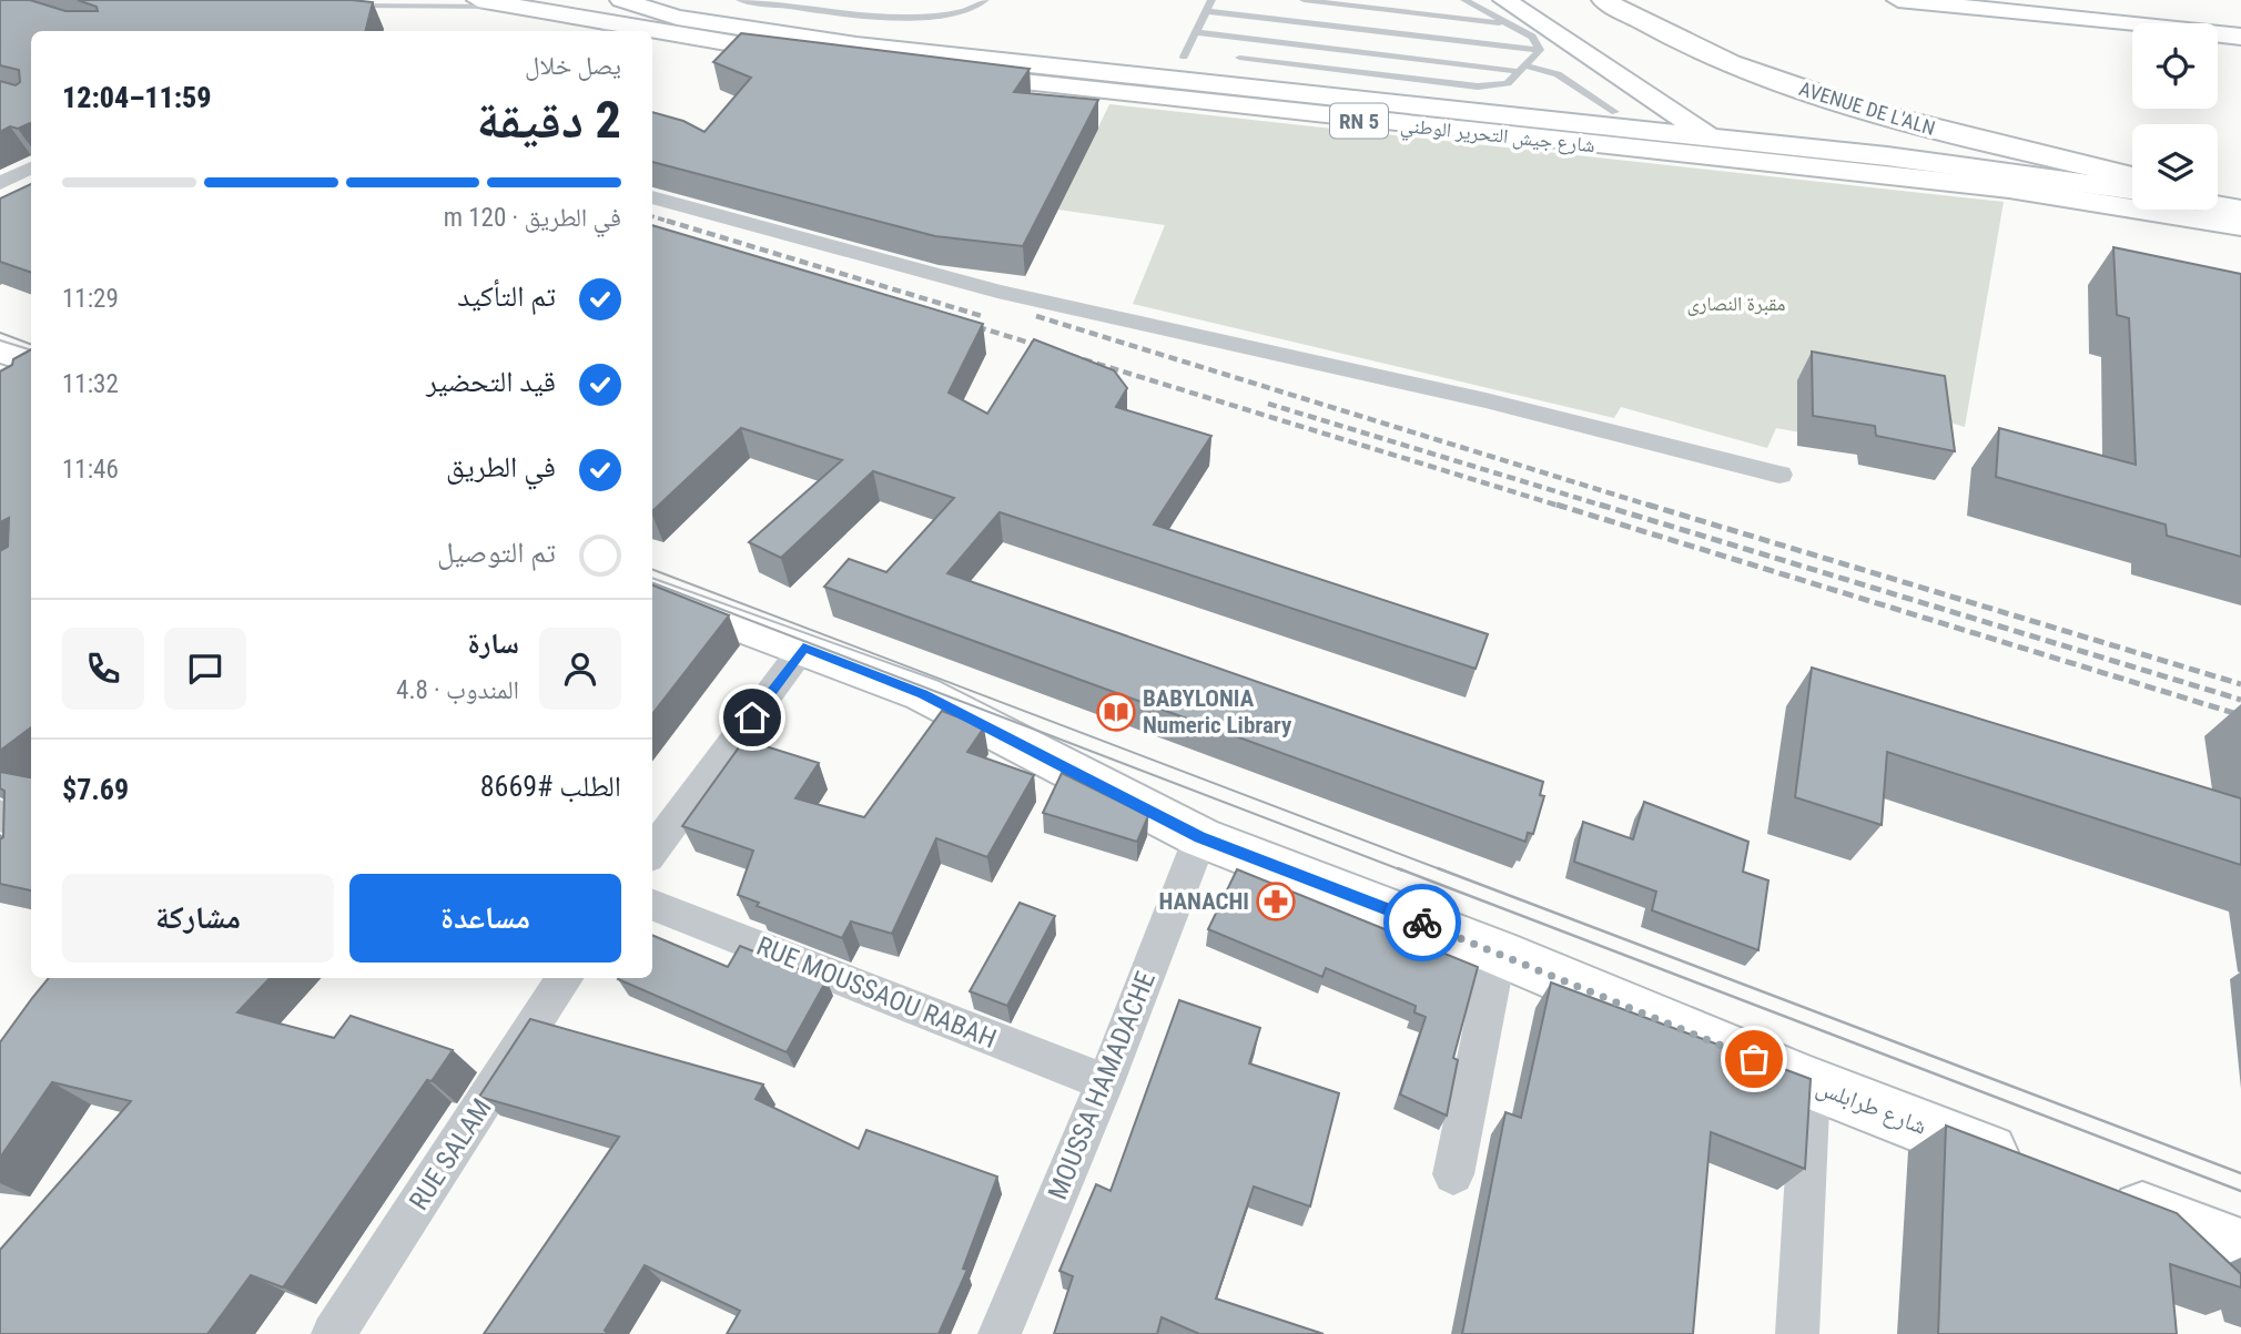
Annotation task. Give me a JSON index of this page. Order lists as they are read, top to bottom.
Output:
{
  "streets": {
    "main road": [
      "AVENUE DE L'ALN",
      "RN 5",
      "شارع جيش التحرير الوطني",
      "شارع طرابلس"
    ],
    "street": ["RUE MOUSSAOU RABAH", "MOUSSA HAMADACHE", "RUE SALAM"]
  },
  "crossings": [
    ["RUE MOUSSAOU RABAH", "MOUSSA HAMADACHE"],
    ["MOUSSA HAMADACHE", "شارع طرابلس"]
  ],
  "parks": ["مقبرة النصارى"],
  "places": {
    "library": ["BABYLONIA Numeric Library"],
    "pharmacy": ["HANACHI"]
  },
  "page": {
    "heading": ["2 دقيقة", "يصل خلال", "11:59–12:04"],
    "panel": [
      "سارة",
      "المندوب · 4.8",
      "الطلب #8669",
      "$7.69"
    ],
    "bar": "في الطريق · 120 m",
    "list": [
      ["تم التأكيد", "11:29"],
      ["قيد التحضير", "11:32"],
      ["في الطريق", "11:46"],
      "تم التوصيل"
    ],
    "buttons": ["مساعدة", "مشاركة"]
  }
}
